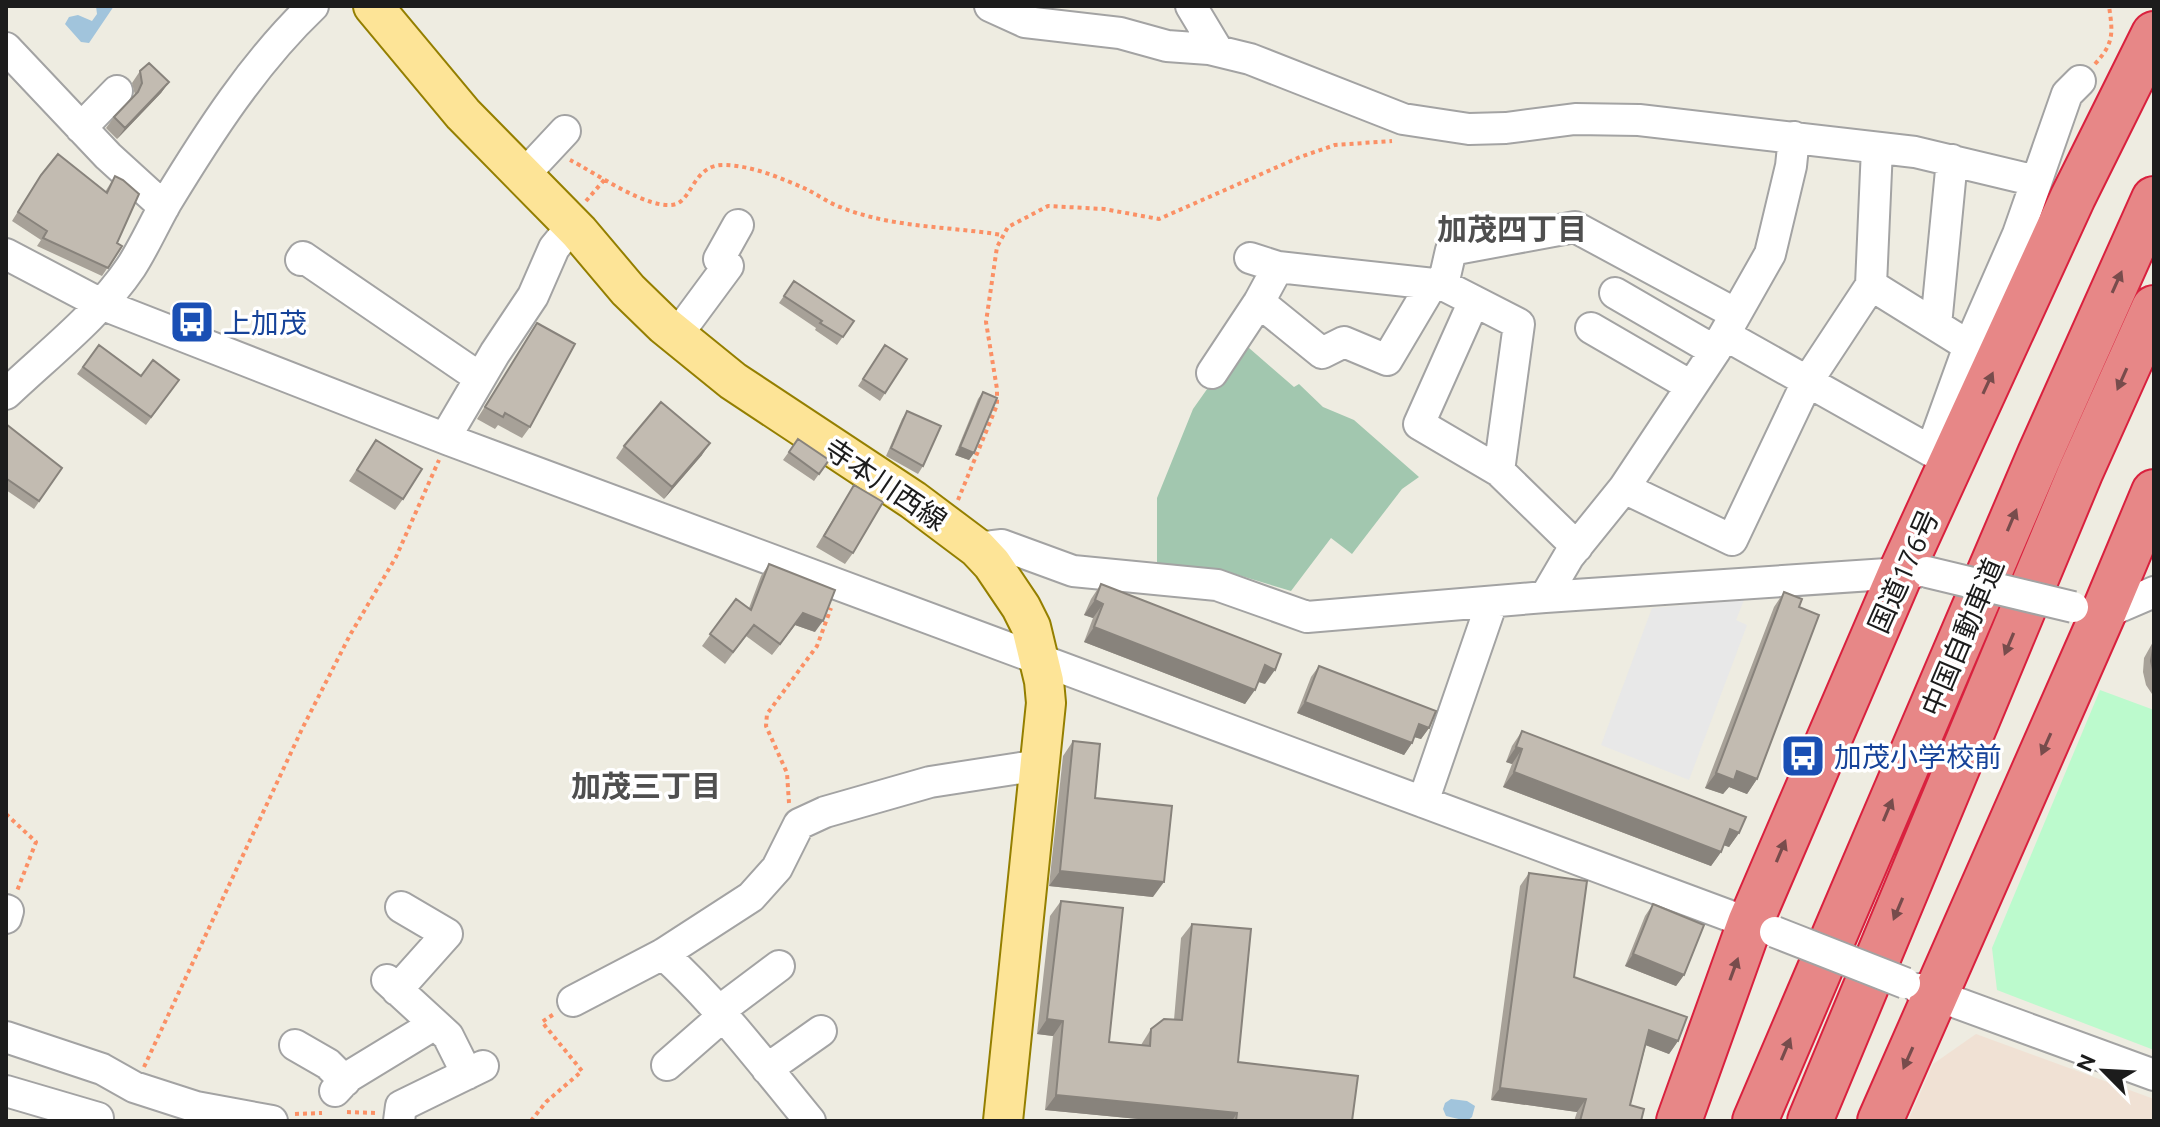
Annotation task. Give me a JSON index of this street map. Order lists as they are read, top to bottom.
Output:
{
  "streets": {
    "highway": ["国道176号", "中国自動車道"],
    "main road": ["寺本川西線"]
  },
  "districts": ["加茂四丁目", "加茂三丁目"],
  "places": {
    "bus stop": ["上加茂", "加茂小学校前"]
  },
  "north": "top left"
}
